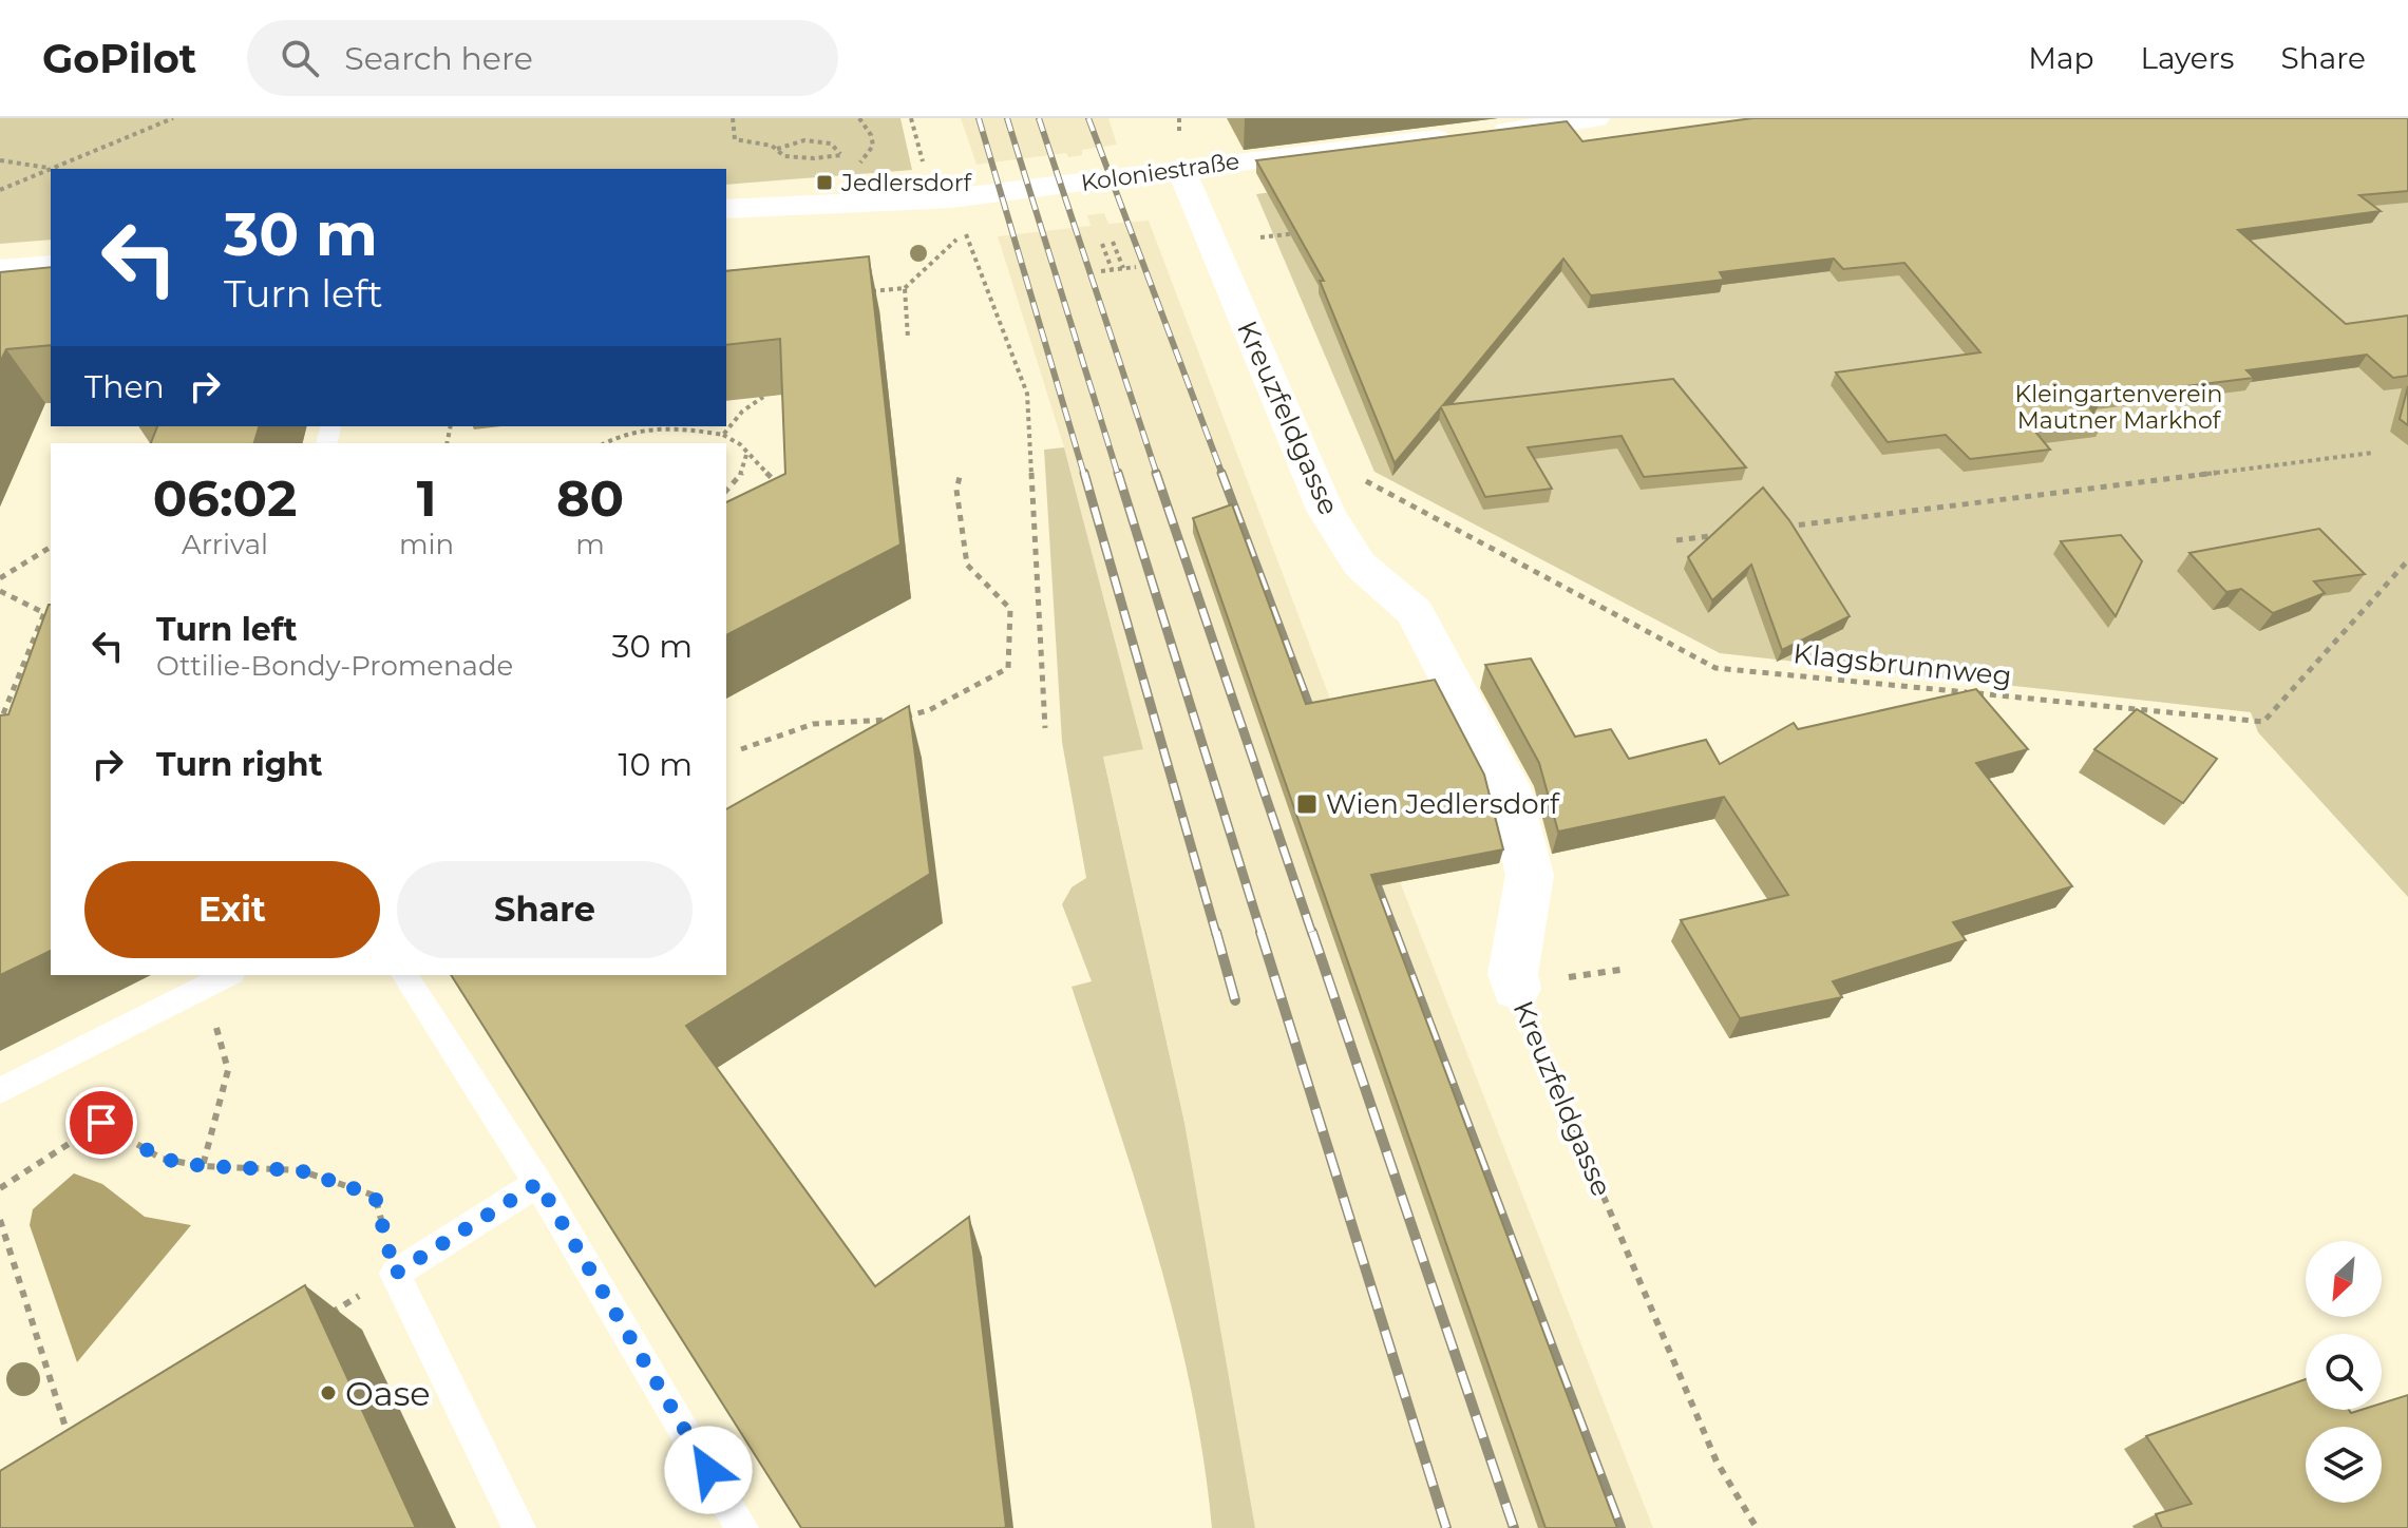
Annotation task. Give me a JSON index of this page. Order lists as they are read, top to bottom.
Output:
{
  "streets": {
    "street": ["Koloniestraße", "Kreuzfeldgasse"],
    "path": ["Klagsbrunnweg"]
  },
  "crossings": [
    ["Koloniestraße", "Kreuzfeldgasse"]
  ],
  "parks": ["Kleingartenverein Mautner Markhof"],
  "places": {
    "transit": ["Jedlersdorf", "Wien Jedlersdorf"],
    "other": ["Oase"]
  },
  "north": "bottom left",
  "page": {
    "header": "GoPilot",
    "search": "Search here",
    "nav": ["Map", "Layers", "Share"],
    "turn": ["30 m", "Turn left"],
    "then": "Then",
    "eta": [
      "06:02",
      "Arrival",
      "1",
      "min",
      "80",
      "m"
    ],
    "list": [
      {
        "name": "Turn left",
        "note": "Ottilie-Bondy-Promenade",
        "value": "30 m"
      },
      {
        "name": "Turn right",
        "value": "10 m"
      }
    ],
    "buttons": ["Exit", "Share"]
  }
}
